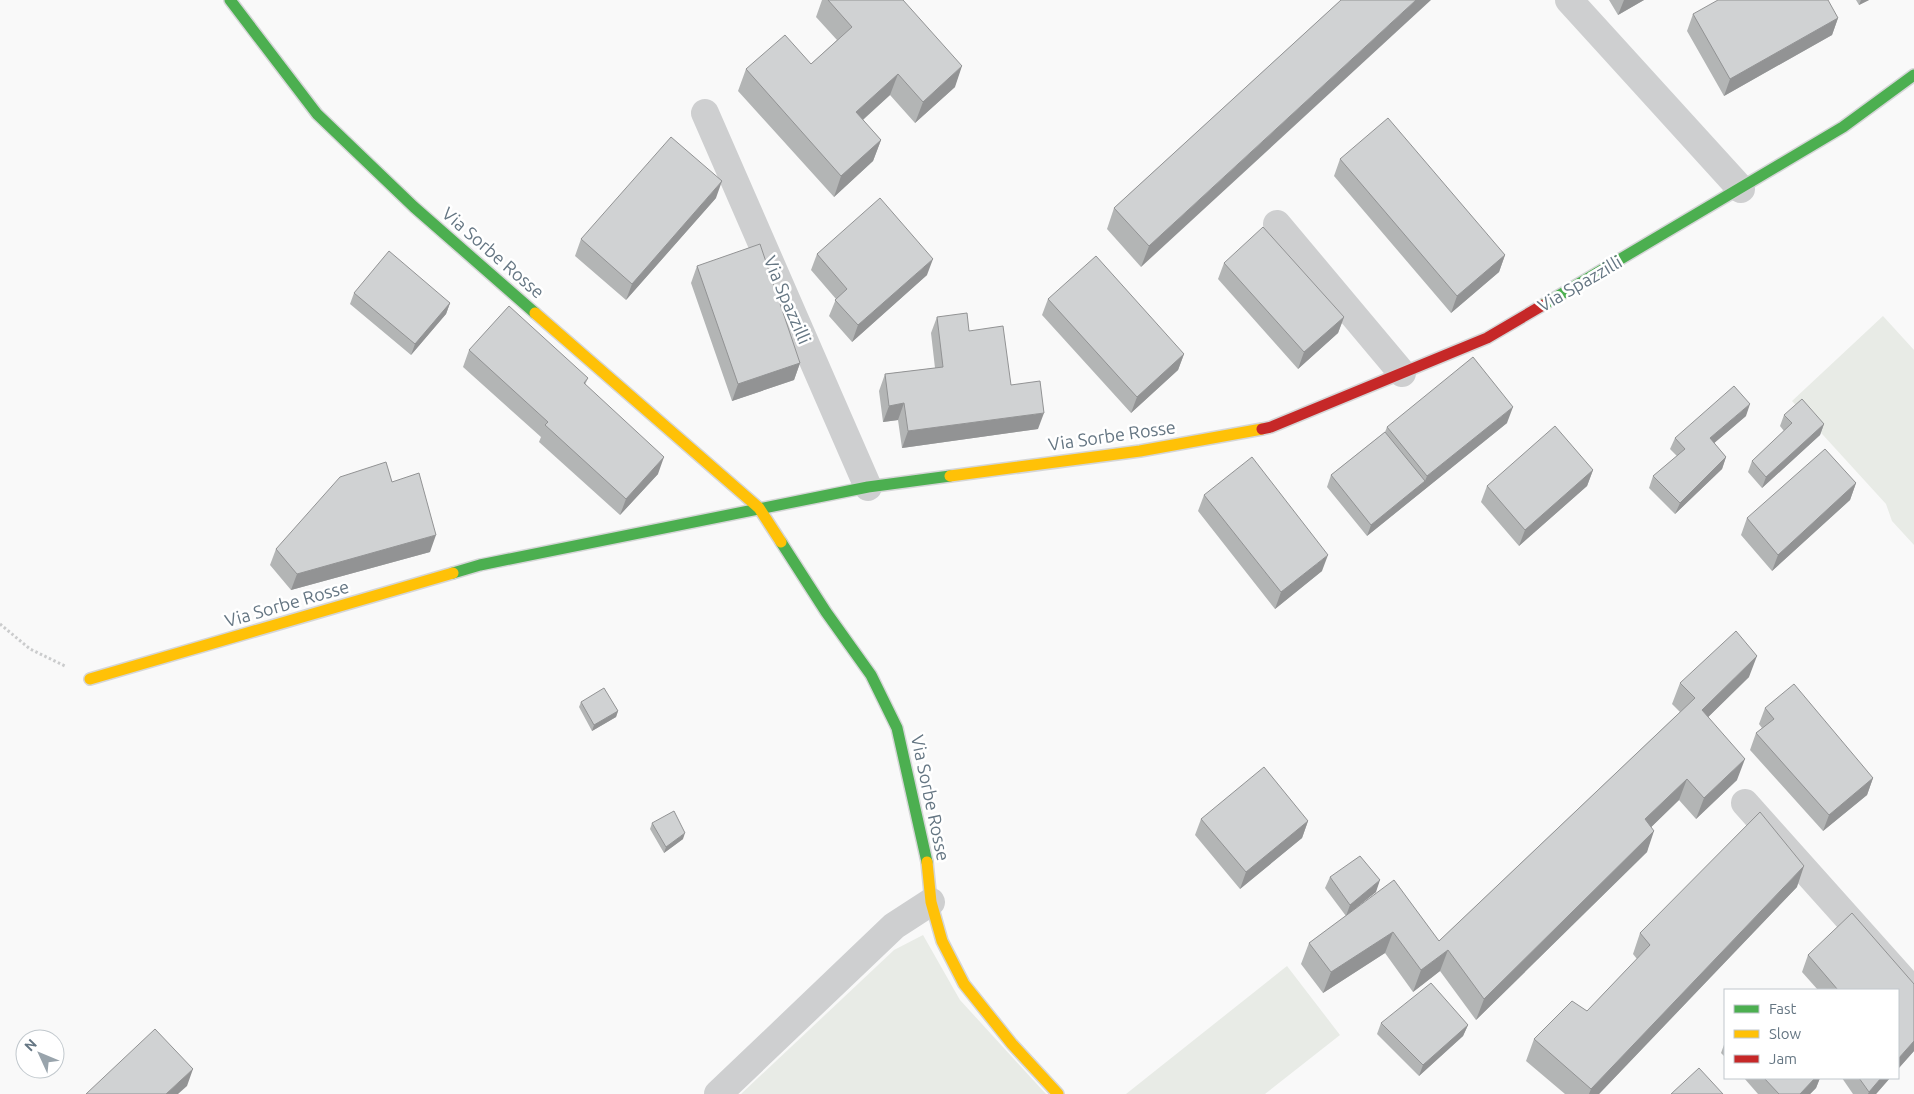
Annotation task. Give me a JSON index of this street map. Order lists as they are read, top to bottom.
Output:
{
  "streets": {
    "street": ["Via Sorbe Rosse", "Via Spazzilli"]
  },
  "crossings": [
    ["Via Sorbe Rosse", "Via Spazzilli"]
  ],
  "legend": ["Fast", "Slow", "Jam"],
  "north": "top left"
}
